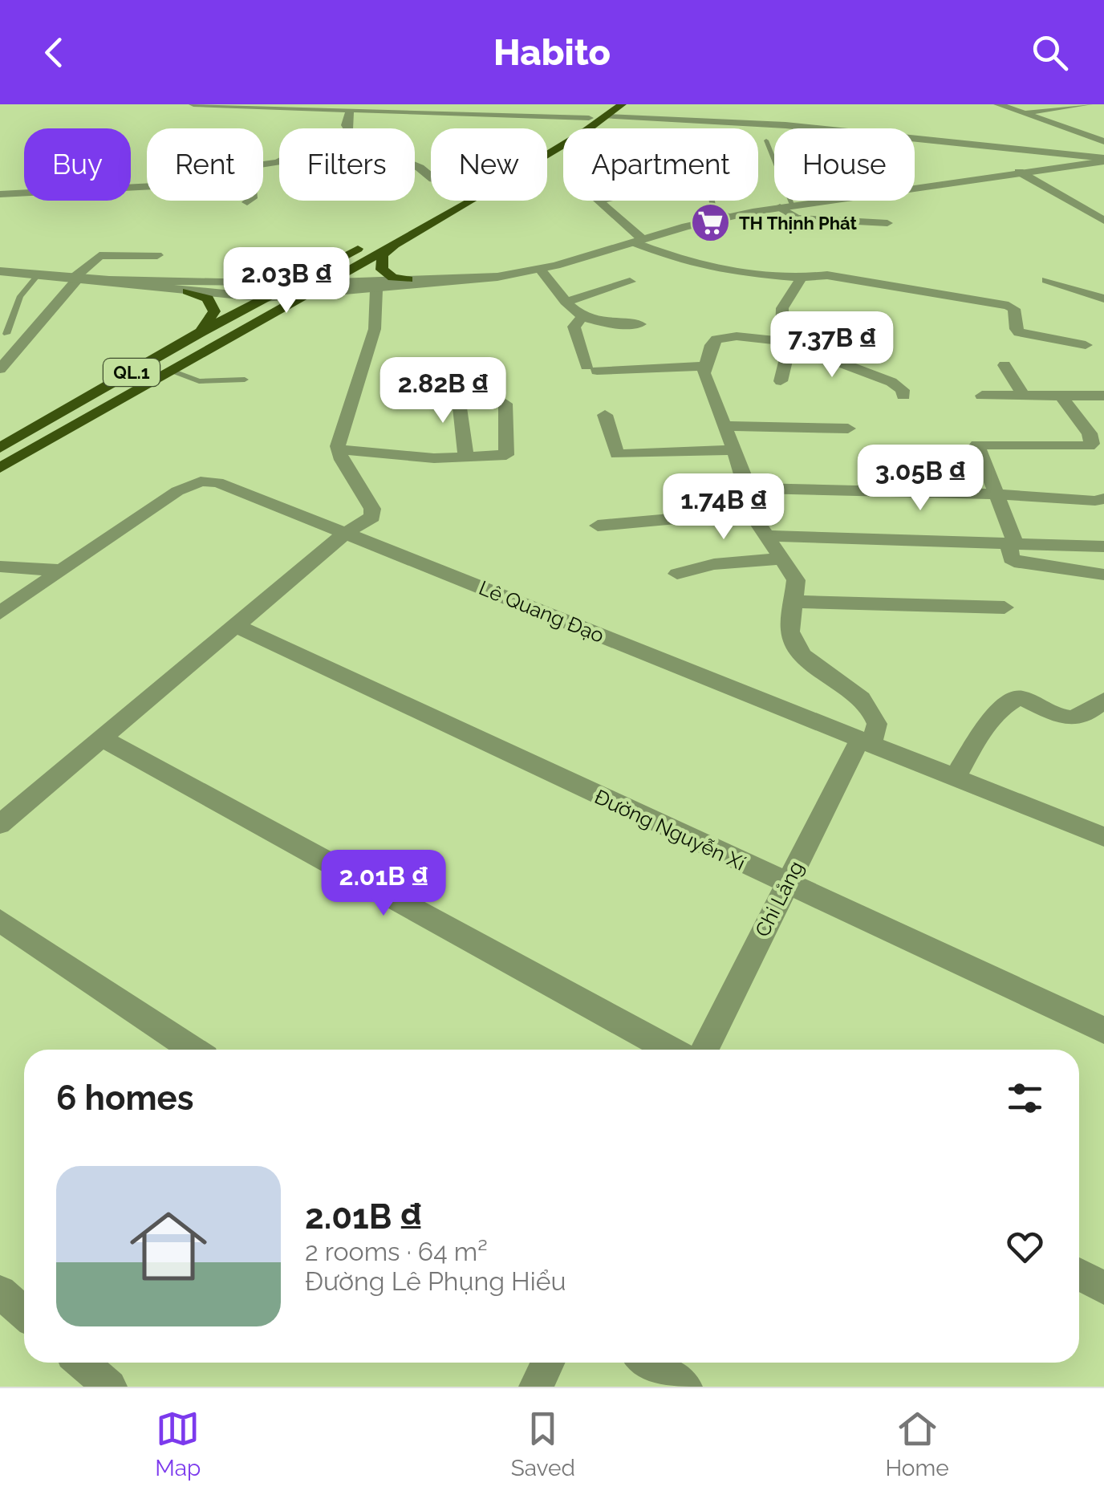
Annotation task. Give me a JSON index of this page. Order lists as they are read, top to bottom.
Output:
{
  "streets": {
    "highway": ["QL.1"],
    "street": ["Lê Quang Đạo", "Đường Nguyễn Xí", "Chi Lăng"]
  },
  "crossings": [
    ["Lê Quang Đạo", "Chi Lăng"],
    ["Đường Nguyễn Xí", "Chi Lăng"]
  ],
  "places": {
    "supermarket": ["TH Thịnh Phát"]
  },
  "page": {
    "header": "Habito",
    "chip": [
      "Buy",
      "Rent",
      "Filters",
      "New",
      "Apartment",
      "House"
    ],
    "price": [
      "2.03B ₫",
      "7.37B ₫",
      "2.82B ₫",
      "3.05B ₫",
      "1.74B ₫",
      "2.01B ₫"
    ],
    "heading": "6 homes",
    "list": [
      {
        "name": "2.01B ₫",
        "note": "2 rooms · 64 m² · Đường Lê Phụng Hiểu"
      }
    ],
    "tabs": ["Map", "Saved", "Home"]
  }
}
